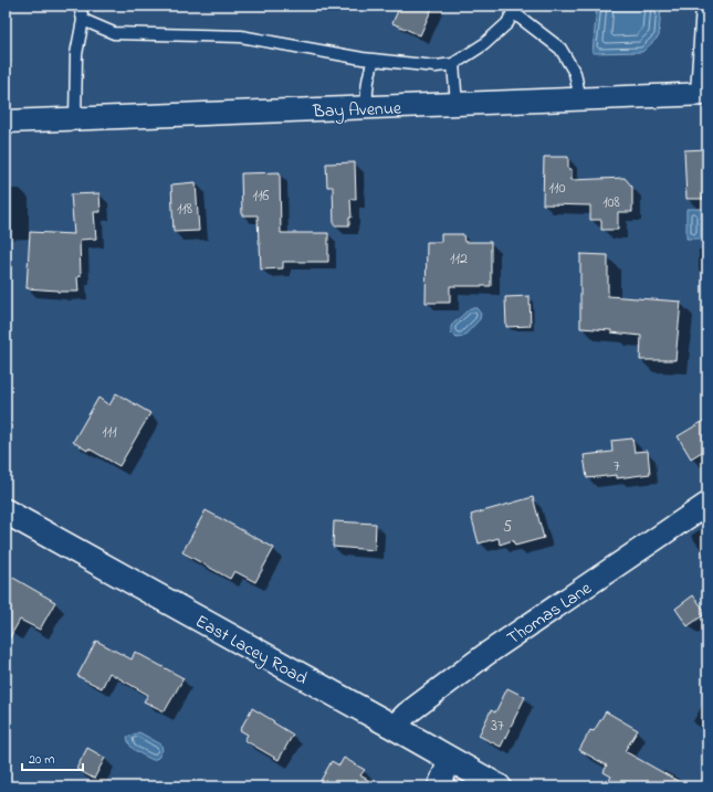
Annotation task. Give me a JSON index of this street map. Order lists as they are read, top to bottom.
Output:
{
  "streets": {
    "street": ["Bay Avenue", "Thomas Lane", "East Lacey Road"]
  },
  "crossings": [
    ["Thomas Lane", "East Lacey Road"]
  ],
  "house_numbers": [
    "110",
    "116",
    "108",
    "118",
    "112",
    "111",
    "7",
    "5",
    "37"
  ],
  "scale_bar": "20 m"
}
